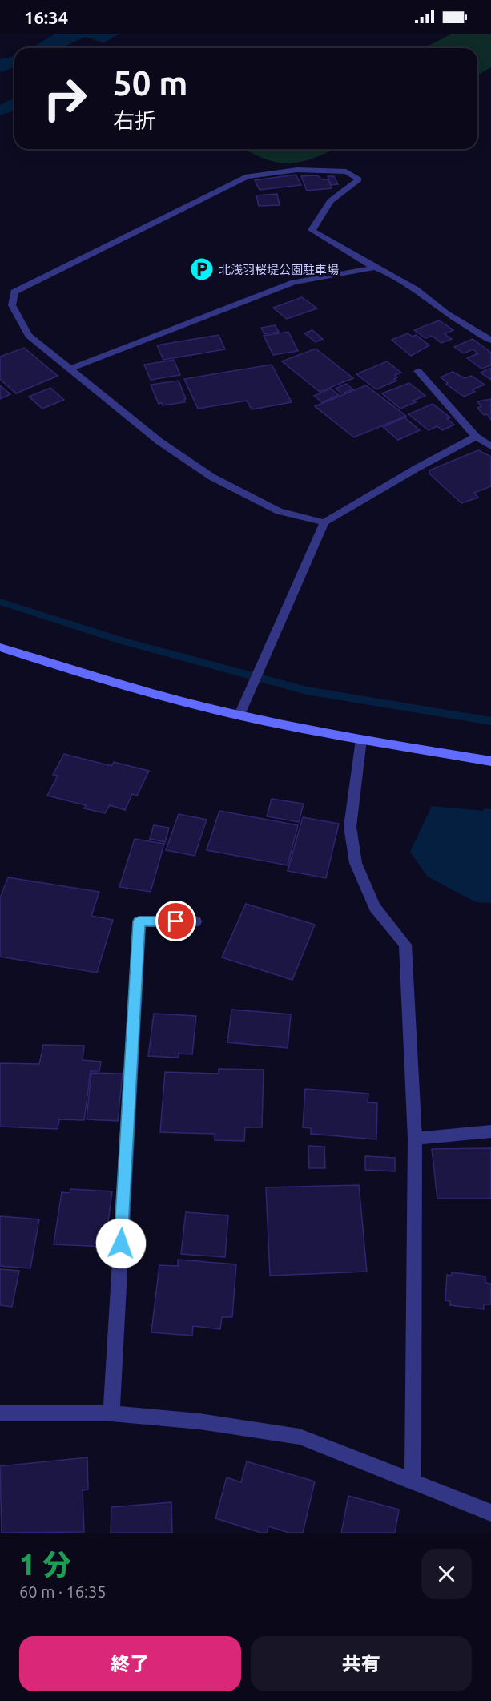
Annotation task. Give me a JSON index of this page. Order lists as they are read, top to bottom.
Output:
{
  "places": {
    "parking": ["北浅羽桜堤公園駐車場"]
  },
  "page": {
    "status": "16:34",
    "turn": ["50 m", "右折"],
    "heading": ["1 分", "60 m · 16:35"],
    "buttons": ["終了", "共有"]
  }
}
